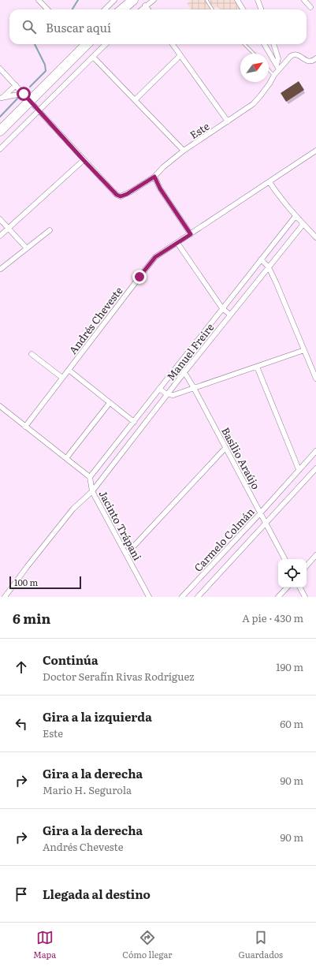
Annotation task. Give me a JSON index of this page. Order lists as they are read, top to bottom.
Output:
{
  "streets": {
    "street": [
      "Este",
      "Andrés Cheveste",
      "Manuel Freire",
      "Basilio Araújo",
      "Jacinto Trápani",
      "Carmelo Colmán"
    ]
  },
  "crossings": [
    ["Manuel Freire", "Basilio Araújo"],
    ["Manuel Freire", "Jacinto Trápani"],
    ["Basilio Araújo", "Carmelo Colmán"]
  ],
  "scale_bar": "100 m",
  "north": "top right",
  "page": {
    "search": "Buscar aquí",
    "scale": "100 m",
    "heading": ["6 min", "A pie · 430 m"],
    "list": [
      ["Continúa", "Doctor Serafín Rivas Rodríguez", "190 m"],
      ["Gira a la izquierda", "Este", "60 m"],
      ["Gira a la derecha", "Mario H. Segurola", "90 m"],
      ["Gira a la derecha", "Andrés Cheveste", "90 m"],
      "Llegada al destino"
    ],
    "nav": ["Mapa", "Cómo llegar", "Guardados"]
  }
}
